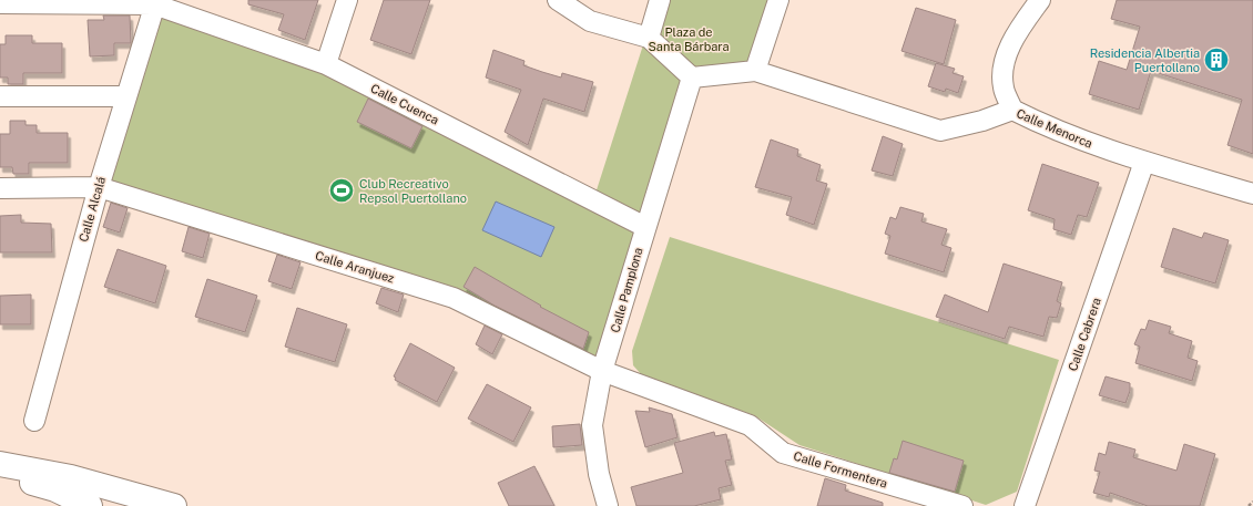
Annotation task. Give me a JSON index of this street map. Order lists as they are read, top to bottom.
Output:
{
  "streets": {
    "street": [
      "Calle Cuenca",
      "Calle Menorca",
      "Calle Alcalá",
      "Calle Aranjuez",
      "Calle Pamplona",
      "Calle Cabrera",
      "Calle Formentera"
    ]
  },
  "crossings": [
    ["Calle Cuenca", "Calle Alcalá"],
    ["Calle Cuenca", "Calle Pamplona"],
    ["Calle Menorca", "Calle Cabrera"],
    ["Calle Alcalá", "Calle Aranjuez"],
    ["Calle Aranjuez", "Calle Pamplona"],
    ["Calle Aranjuez", "Calle Formentera"],
    ["Calle Pamplona", "Calle Formentera"]
  ],
  "parks": ["Plaza de Santa Bárbara"],
  "places": {
    "building": ["Residencia Albertia Puertollano"],
    "sports": ["Club Recreativo Repsol Puertollano"]
  }
}
